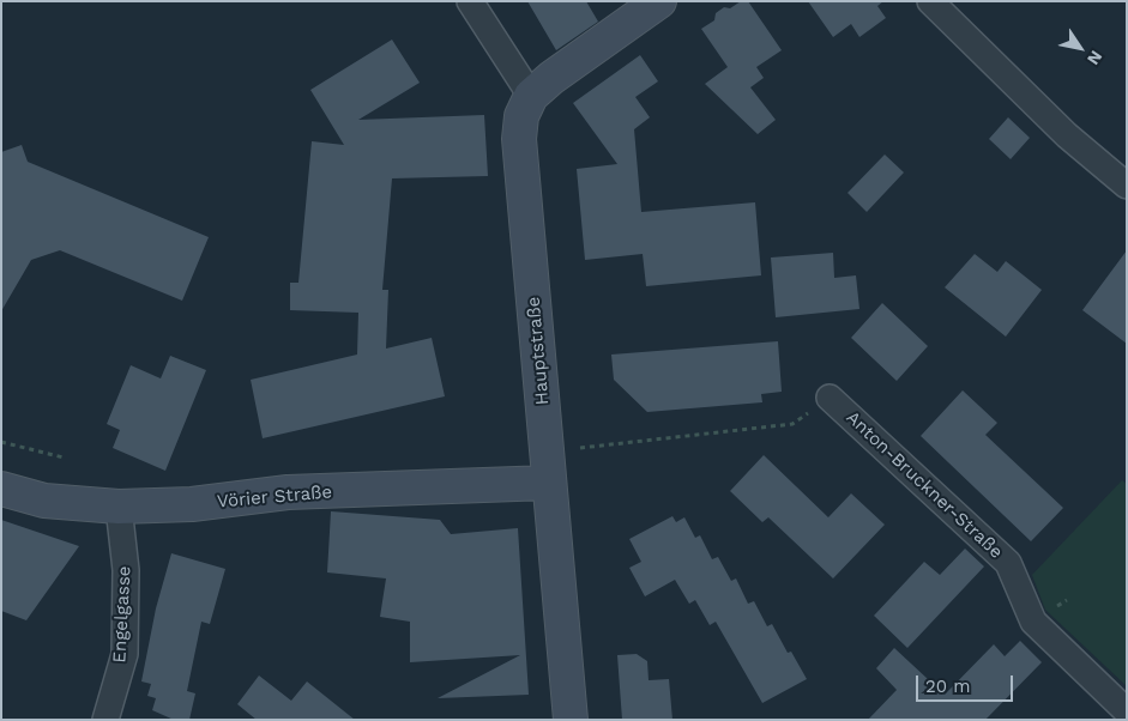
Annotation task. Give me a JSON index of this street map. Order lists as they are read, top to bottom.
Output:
{
  "streets": {
    "street": [
      "Hauptstraße",
      "Anton-Bruckner-Straße",
      "Vörier Straße",
      "Engelgasse"
    ]
  },
  "crossings": [
    ["Hauptstraße", "Vörier Straße"],
    ["Vörier Straße", "Engelgasse"]
  ],
  "scale_bar": "20 m",
  "north": "bottom right"
}
